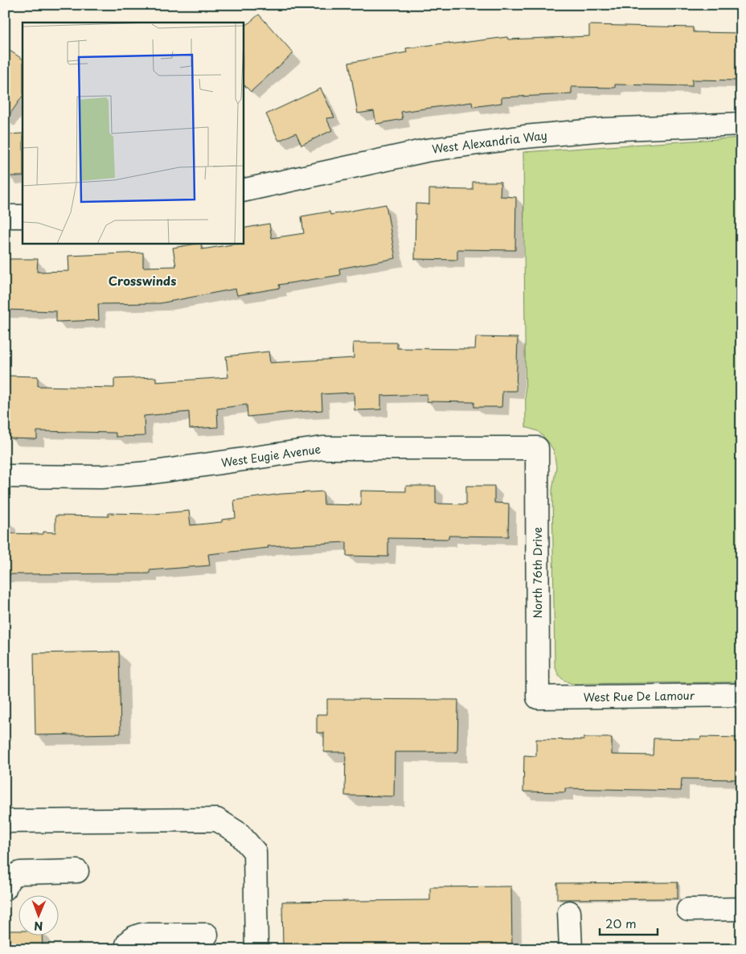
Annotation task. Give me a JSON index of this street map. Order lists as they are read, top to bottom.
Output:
{
  "streets": {
    "street": [
      "West Alexandria Way",
      "West Eugie Avenue",
      "North 76th Drive",
      "West Rue De Lamour"
    ]
  },
  "crossings": [
    ["West Eugie Avenue", "North 76th Drive"],
    ["North 76th Drive", "West Rue De Lamour"]
  ],
  "districts": ["Crosswinds"],
  "scale_bar": "20 m",
  "north": "bottom"
}
